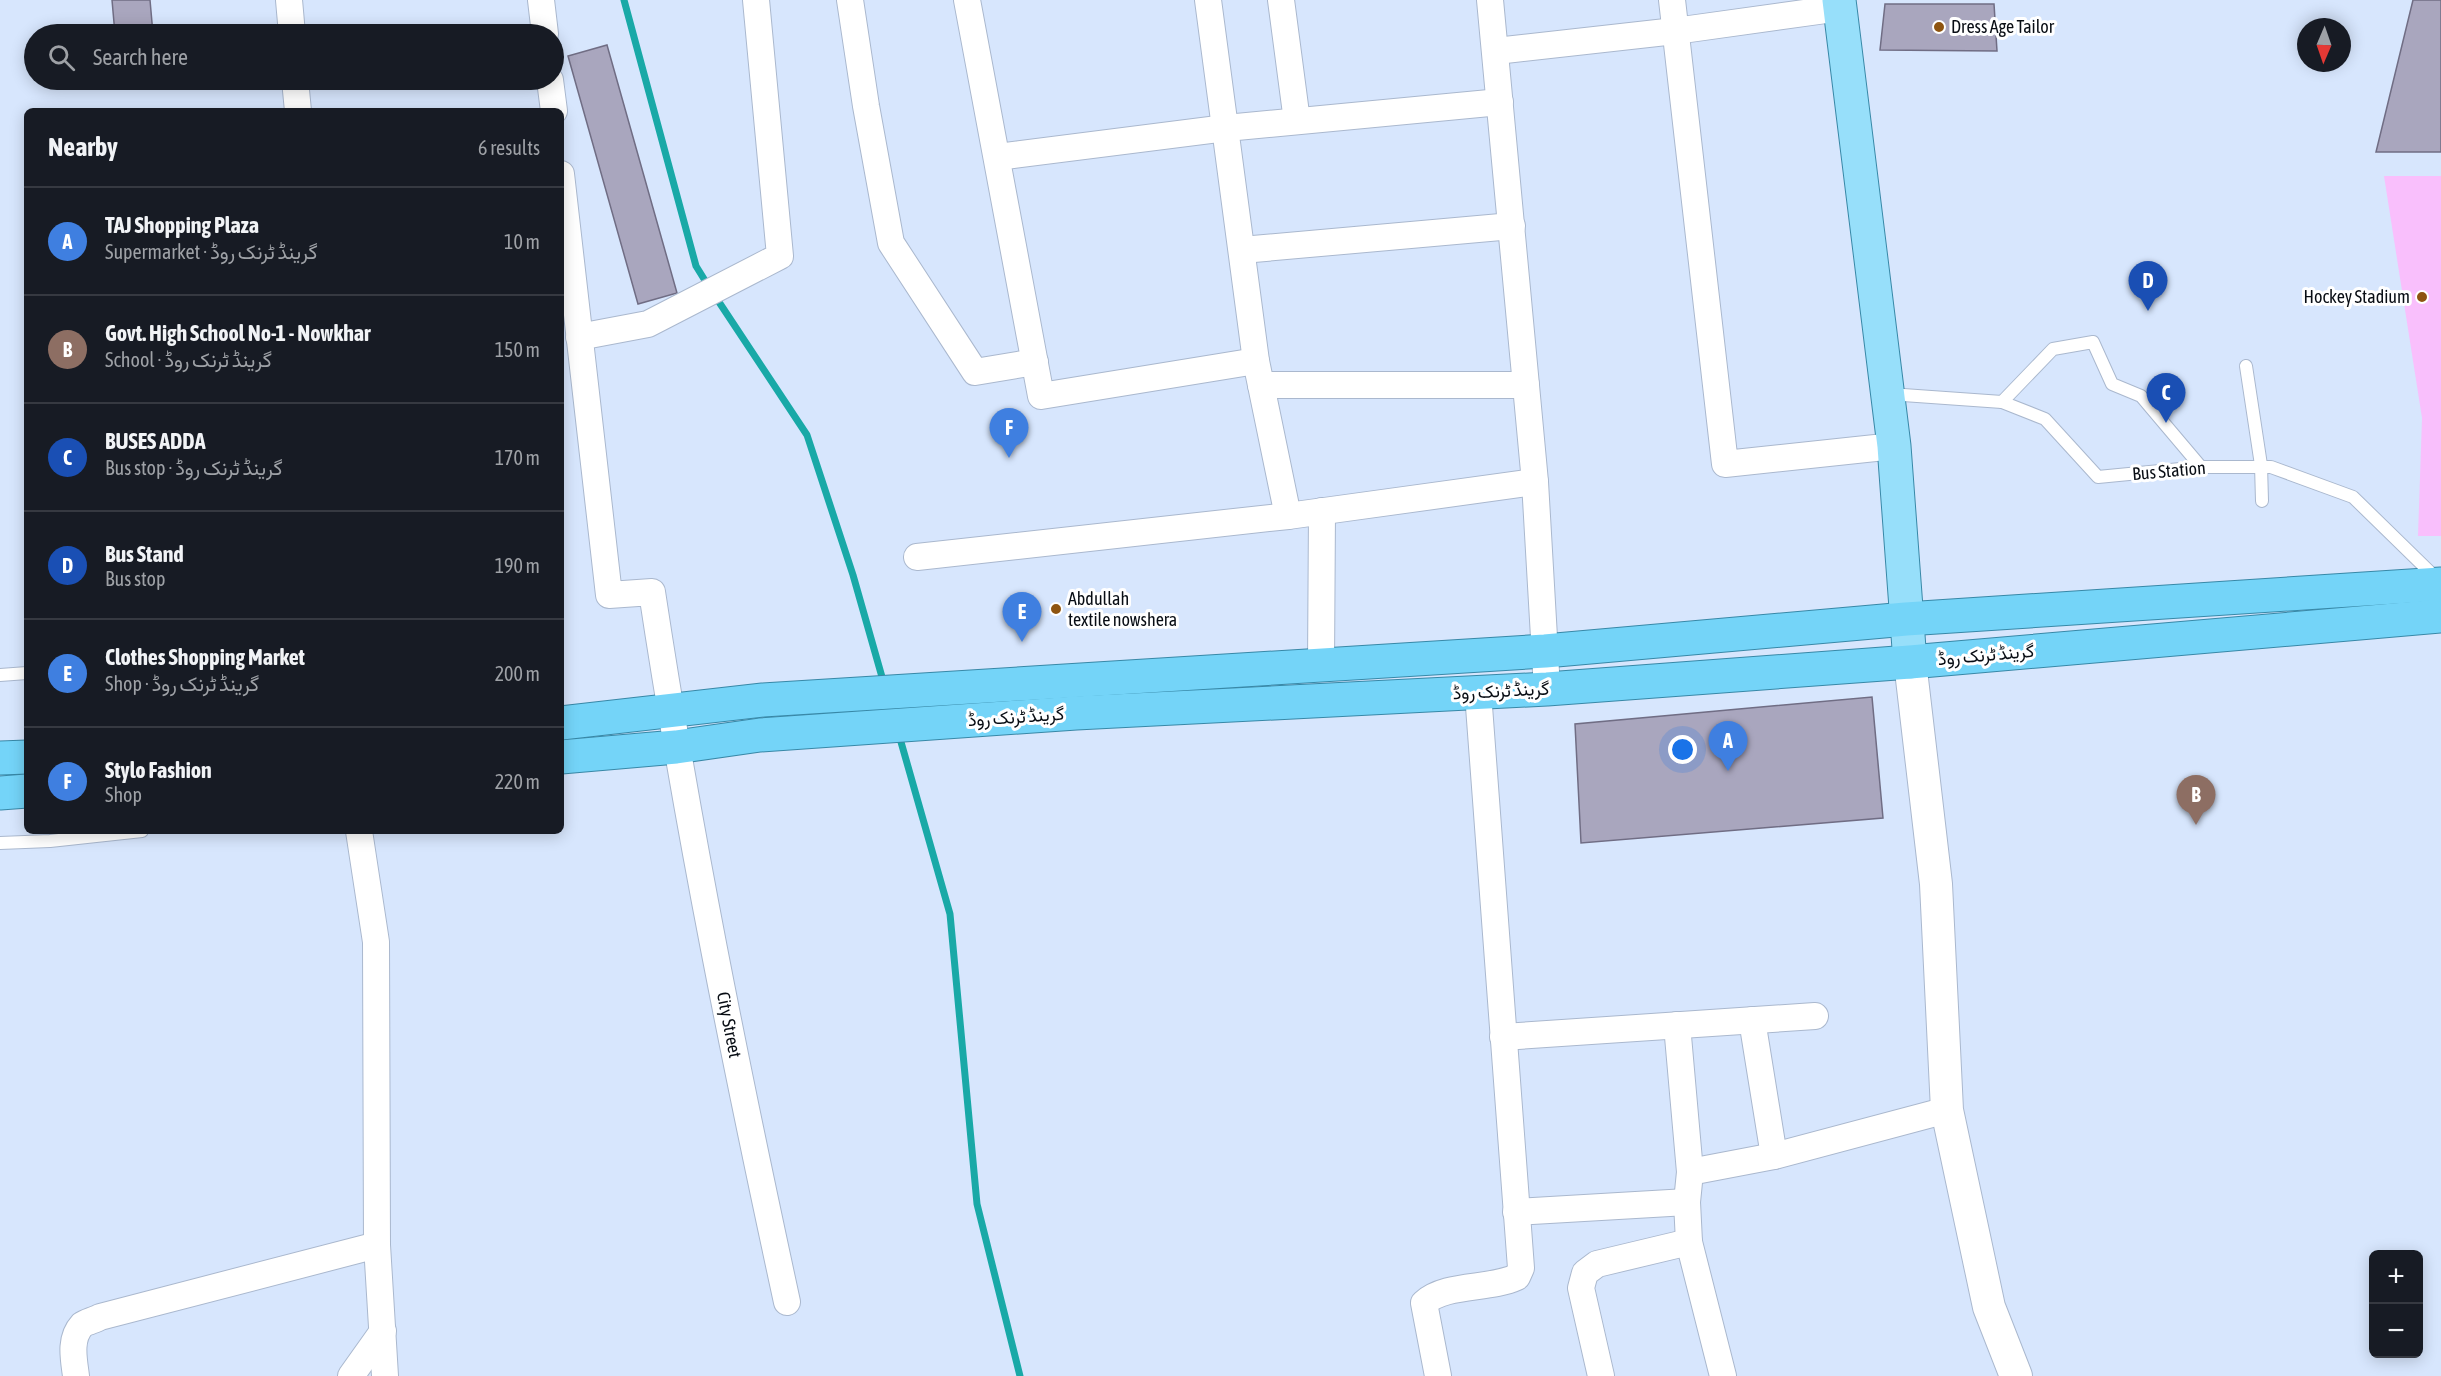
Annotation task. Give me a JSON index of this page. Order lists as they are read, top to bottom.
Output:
{
  "streets": {
    "highway": ["گرینڈ ٹرنک روڈ"],
    "street": ["City Street"],
    "lane": ["Bus Station"]
  },
  "crossings": [
    ["Bus Station", "گرینڈ ٹرنک روڈ"],
    ["گرینڈ ٹرنک روڈ", "City Street"]
  ],
  "places": ["Dress Age Tailor", "Hockey Stadium", "Abdullah textile nowshera"],
  "north": "bottom",
  "page": {
    "search": "Search here",
    "heading": ["Nearby", "6 results"],
    "list": [
      {
        "mark": "A",
        "name": "TAJ Shopping Plaza",
        "note": "Supermarket · گرینڈ ٹرنک روڈ",
        "value": "10 m"
      },
      {
        "mark": "B",
        "name": "Govt. High School No-1 - Nowkhar",
        "note": "School · گرینڈ ٹرنک روڈ",
        "value": "150 m"
      },
      {
        "mark": "C",
        "name": "BUSES ADDA",
        "note": "Bus stop · گرینڈ ٹرنک روڈ",
        "value": "170 m"
      },
      {
        "mark": "D",
        "name": "Bus Stand",
        "note": "Bus stop",
        "value": "190 m"
      },
      {
        "mark": "E",
        "name": "Clothes Shopping Market",
        "note": "Shop · گرینڈ ٹرنک روڈ",
        "value": "200 m"
      },
      {
        "mark": "F",
        "name": "Stylo Fashion",
        "note": "Shop",
        "value": "220 m"
      }
    ],
    "pins": [
      "D",
      "C",
      "F",
      "E",
      "A",
      "B"
    ],
    "map_buttons": ["+", "−"]
  }
}
